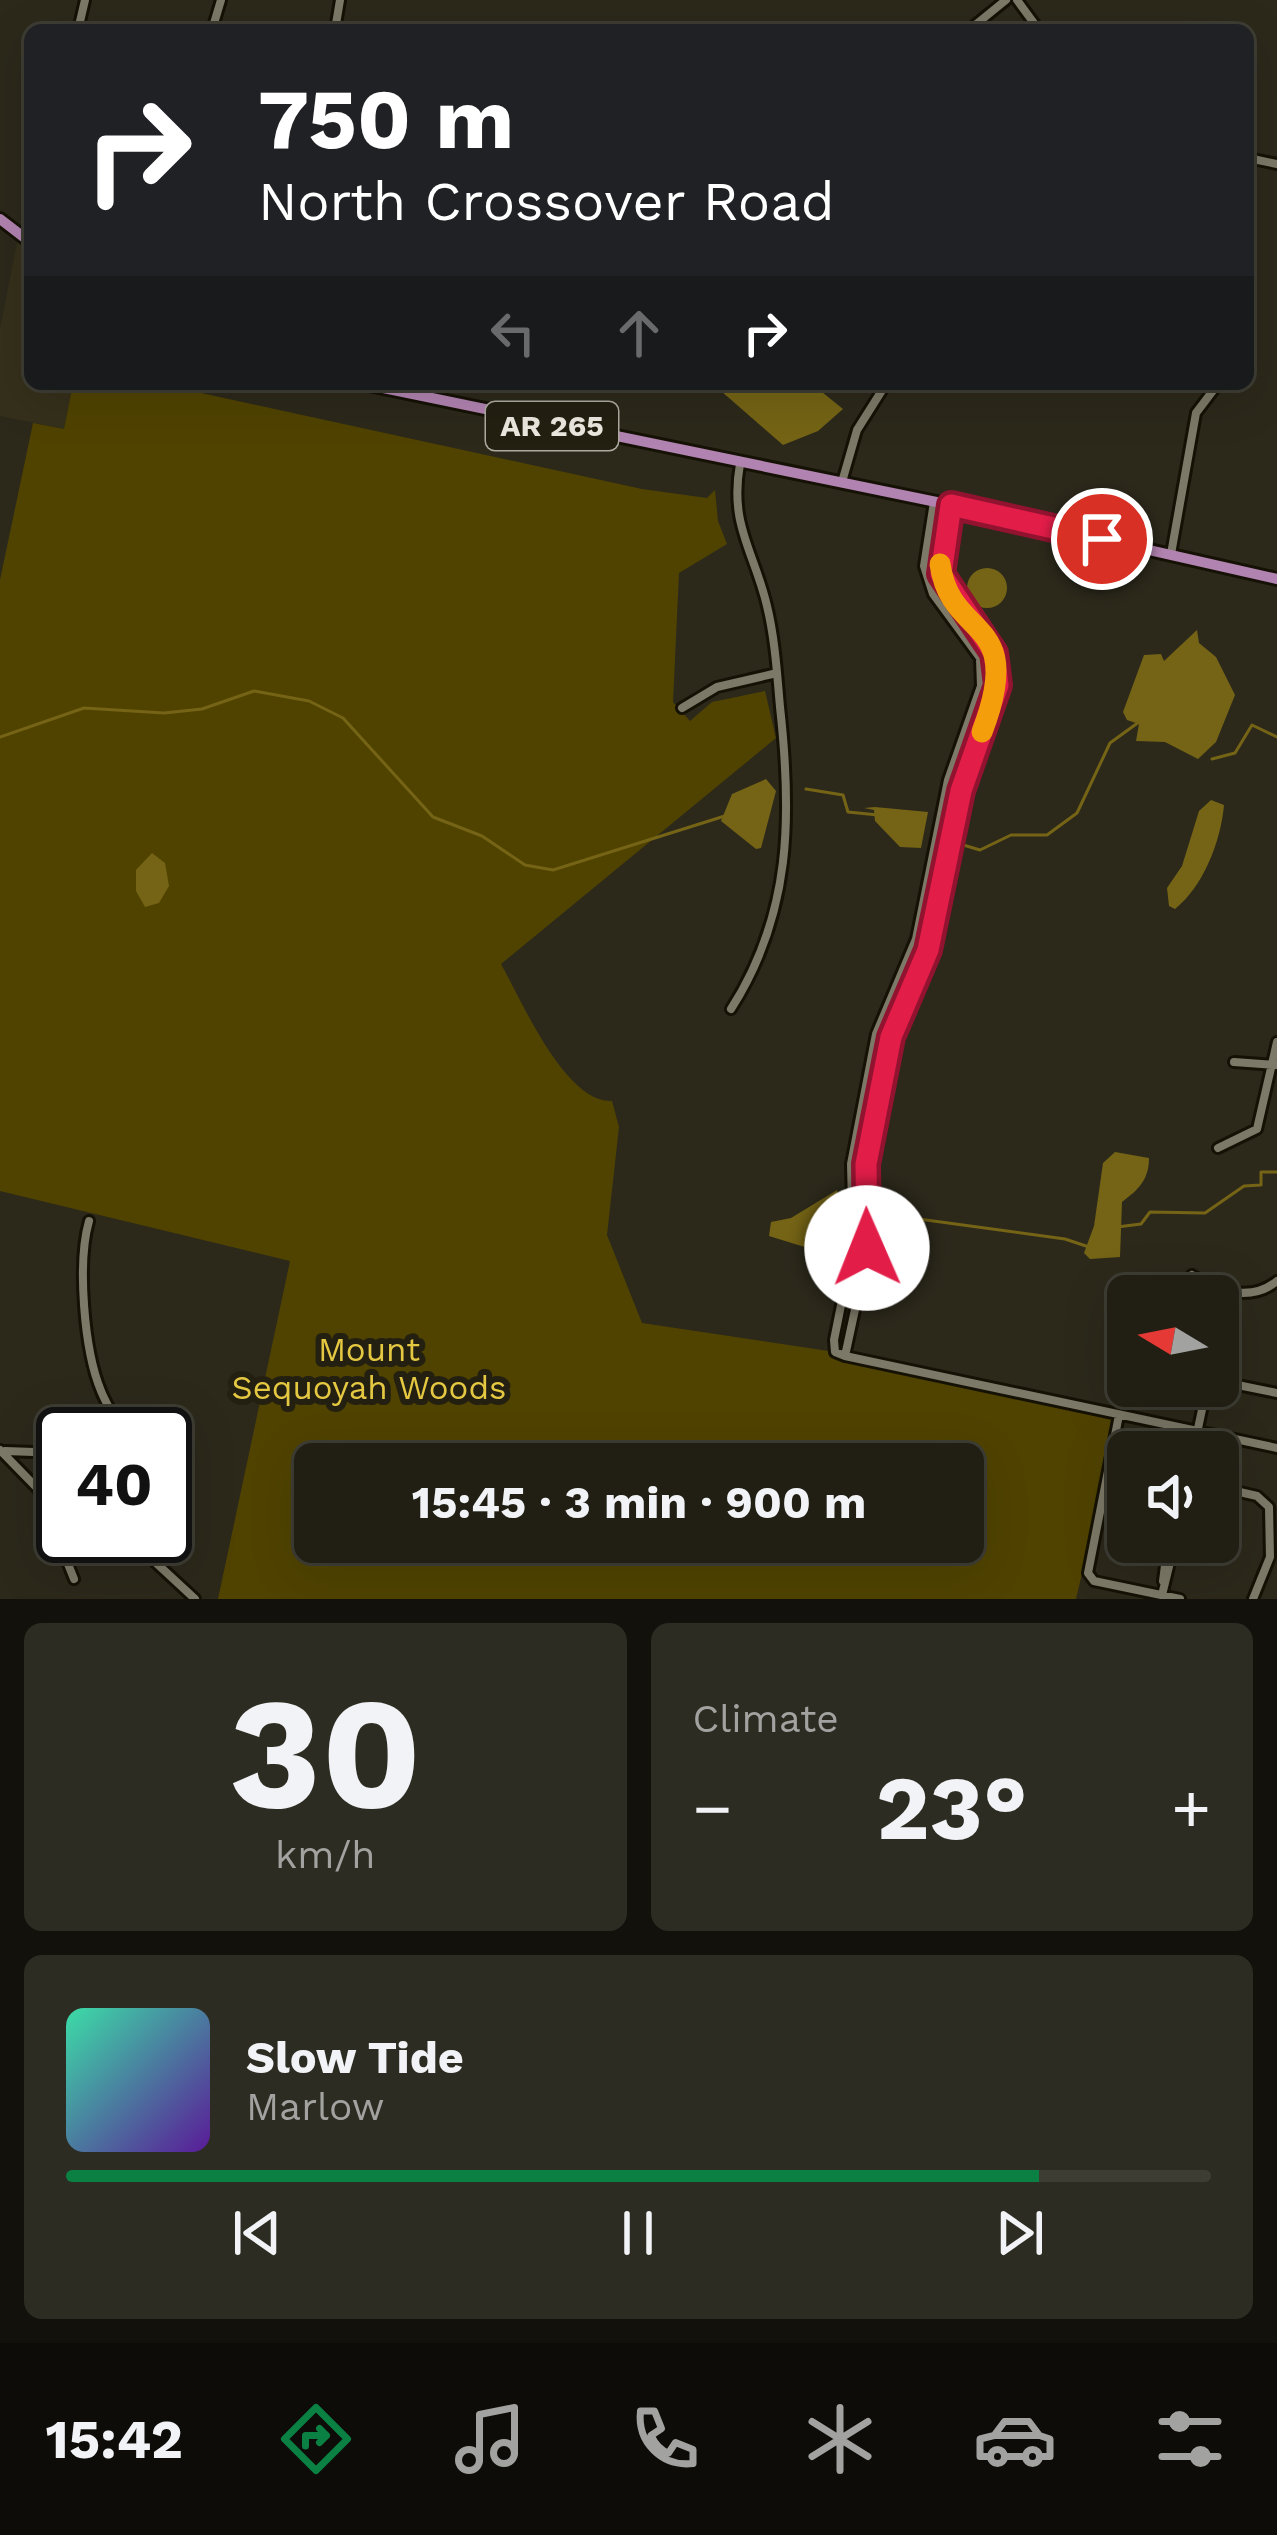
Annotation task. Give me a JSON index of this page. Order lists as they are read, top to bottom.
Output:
{
  "streets": {
    "main road": ["AR 265"]
  },
  "parks": ["Mount Sequoyah Woods"],
  "north": "left",
  "page": {
    "turn": ["750 m", "North Crossover Road"],
    "limit": "40",
    "trip": "15:45 · 3 min · 900 m",
    "tile": [
      ["30", "km/h"],
      "Climate"
    ],
    "heat": ["−", "23°", "+"],
    "song": ["Slow Tide", "Marlow"],
    "tabs": "15:42"
  }
}
